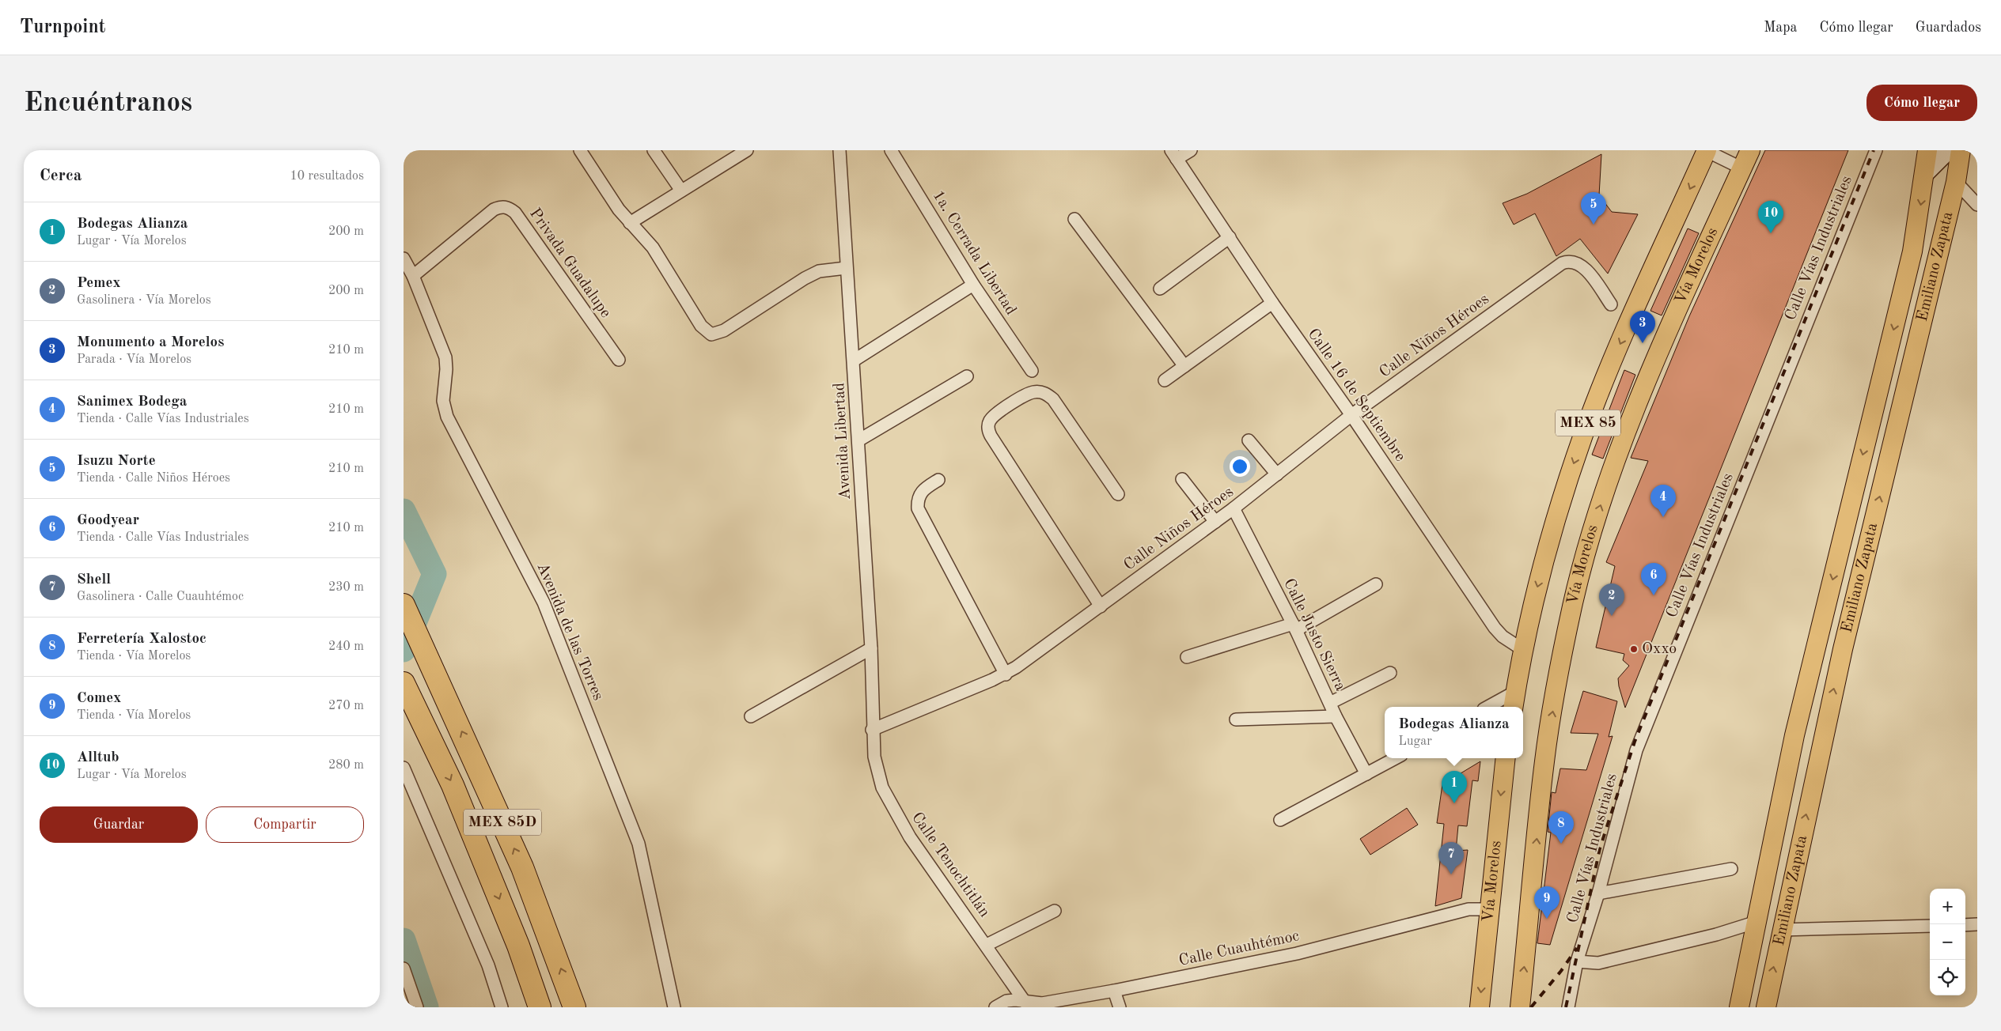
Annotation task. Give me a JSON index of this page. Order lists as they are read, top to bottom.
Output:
{
  "streets": {
    "highway": ["MEX 85D"],
    "main road": ["Vía Morelos", "Emiliano Zapata", "MEX 85"],
    "street": [
      "Calle Vías Industriales",
      "1a. Cerrada Libertad",
      "Privada Guadalupe",
      "Calle Niños Héroes",
      "Calle 16 de Septiembre",
      "Avenida Libertad",
      "Avenida de las Torres",
      "Calle Justo Sierra",
      "Calle Tenochtitlán",
      "Calle Cuauhtémoc"
    ]
  },
  "crossings": [
    ["Privada Guadalupe", "Avenida de las Torres"],
    ["Vía Morelos", "Calle Cuauhtémoc"],
    ["Calle Niños Héroes", "Calle 16 de Septiembre"],
    ["Calle Niños Héroes", "Avenida Libertad"],
    ["Calle Niños Héroes", "Calle Justo Sierra"],
    ["Calle Niños Héroes", "Calle Tenochtitlán"],
    ["Calle 16 de Septiembre", "MEX 85"],
    ["Avenida Libertad", "Calle Tenochtitlán"],
    ["Calle Tenochtitlán", "Calle Cuauhtémoc"]
  ],
  "places": ["Oxxo"],
  "page": {
    "header": "Turnpoint",
    "nav": ["Mapa", "Cómo llegar", "Guardados"],
    "buttons": [
      "Cómo llegar",
      ["Guardar", "Compartir"]
    ],
    "title": "Encuéntranos",
    "heading": ["Cerca", "10 resultados"],
    "pins": [
      "5",
      "10",
      "3",
      "4",
      "6",
      "2",
      "1",
      "8",
      "7",
      "9"
    ],
    "list": [
      {
        "mark": "1",
        "name": "Bodegas Alianza",
        "note": "Lugar · Vía Morelos",
        "value": "200 m"
      },
      {
        "mark": "2",
        "name": "Pemex",
        "note": "Gasolinera · Vía Morelos",
        "value": "200 m"
      },
      {
        "mark": "3",
        "name": "Monumento a Morelos",
        "note": "Parada · Vía Morelos",
        "value": "210 m"
      },
      {
        "mark": "4",
        "name": "Sanimex Bodega",
        "note": "Tienda · Calle Vías Industriales",
        "value": "210 m"
      },
      {
        "mark": "5",
        "name": "Isuzu Norte",
        "note": "Tienda · Calle Niños Héroes",
        "value": "210 m"
      },
      {
        "mark": "6",
        "name": "Goodyear",
        "note": "Tienda · Calle Vías Industriales",
        "value": "210 m"
      },
      {
        "mark": "7",
        "name": "Shell",
        "note": "Gasolinera · Calle Cuauhtémoc",
        "value": "230 m"
      },
      {
        "mark": "8",
        "name": "Ferretería Xalostoc",
        "note": "Tienda · Vía Morelos",
        "value": "240 m"
      },
      {
        "mark": "9",
        "name": "Comex",
        "note": "Tienda · Vía Morelos",
        "value": "270 m"
      },
      {
        "mark": "10",
        "name": "Alltub",
        "note": "Lugar · Vía Morelos",
        "value": "280 m"
      }
    ],
    "popup": ["Bodegas Alianza", "Lugar"],
    "map_buttons": ["+", "−"]
  }
}
